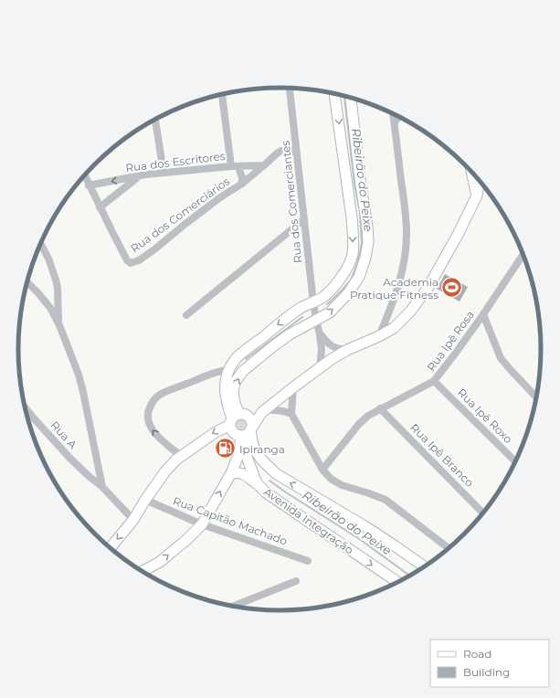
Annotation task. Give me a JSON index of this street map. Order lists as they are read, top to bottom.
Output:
{
  "streets": {
    "street": [
      "Rua dos Escritores",
      "Rua dos Comerciantes",
      "Rua dos Comerciários",
      "Rua Ipê Rosa",
      "Rua Ipê Roxo",
      "Rua A",
      "Rua Ipê Branco",
      "Rua Capitão Machado",
      "Avenida Integração"
    ]
  },
  "crossings": [
    ["Rua dos Escritores", "Rua dos Comerciários"],
    ["Rua dos Comerciantes", "Rua dos Comerciários"],
    ["Rua Ipê Rosa", "Rua Ipê Roxo"],
    ["Rua Ipê Rosa", "Rua Ipê Branco"]
  ],
  "water": ["Ribeirão do Peixe"],
  "places": {
    "sports": ["Academia Pratique Fitness"],
    "fuel station": ["Ipiranga"]
  },
  "legend": ["Road", "Building"]
}
